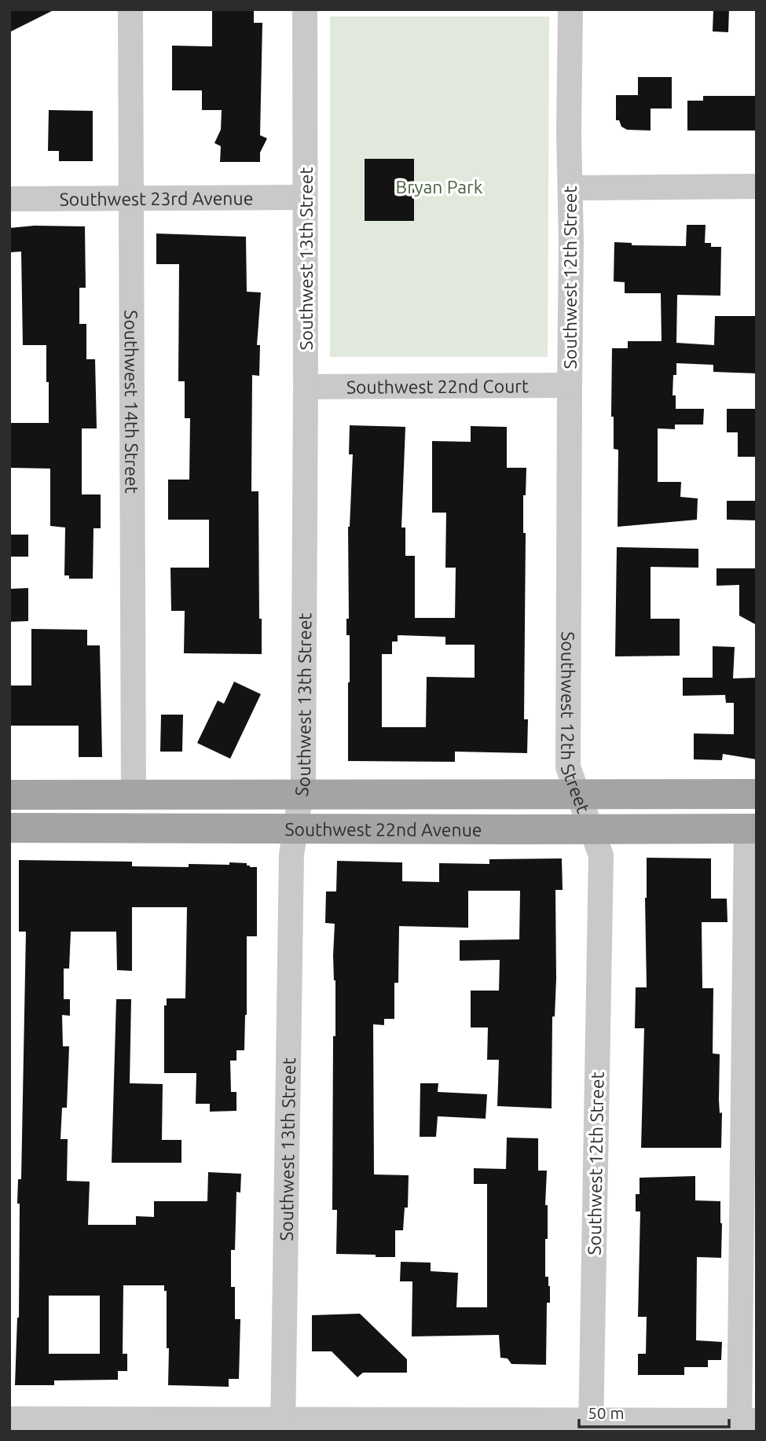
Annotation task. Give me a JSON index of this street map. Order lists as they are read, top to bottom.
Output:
{
  "streets": {
    "main road": ["Southwest 22nd Avenue"],
    "street": [
      "Southwest 23rd Avenue",
      "Southwest 13th Street",
      "Southwest 12th Street",
      "Southwest 22nd Court",
      "Southwest 14th Street"
    ]
  },
  "crossings": [
    ["Southwest 23rd Avenue", "Southwest 13th Street"],
    ["Southwest 23rd Avenue", "Southwest 14th Street"],
    ["Southwest 13th Street", "Southwest 22nd Court"],
    ["Southwest 13th Street", "Southwest 22nd Avenue"],
    ["Southwest 12th Street", "Southwest 22nd Court"],
    ["Southwest 12th Street", "Southwest 22nd Avenue"],
    ["Southwest 14th Street", "Southwest 22nd Avenue"]
  ],
  "parks": ["Bryan Park"],
  "scale_bar": "50 m"
}
